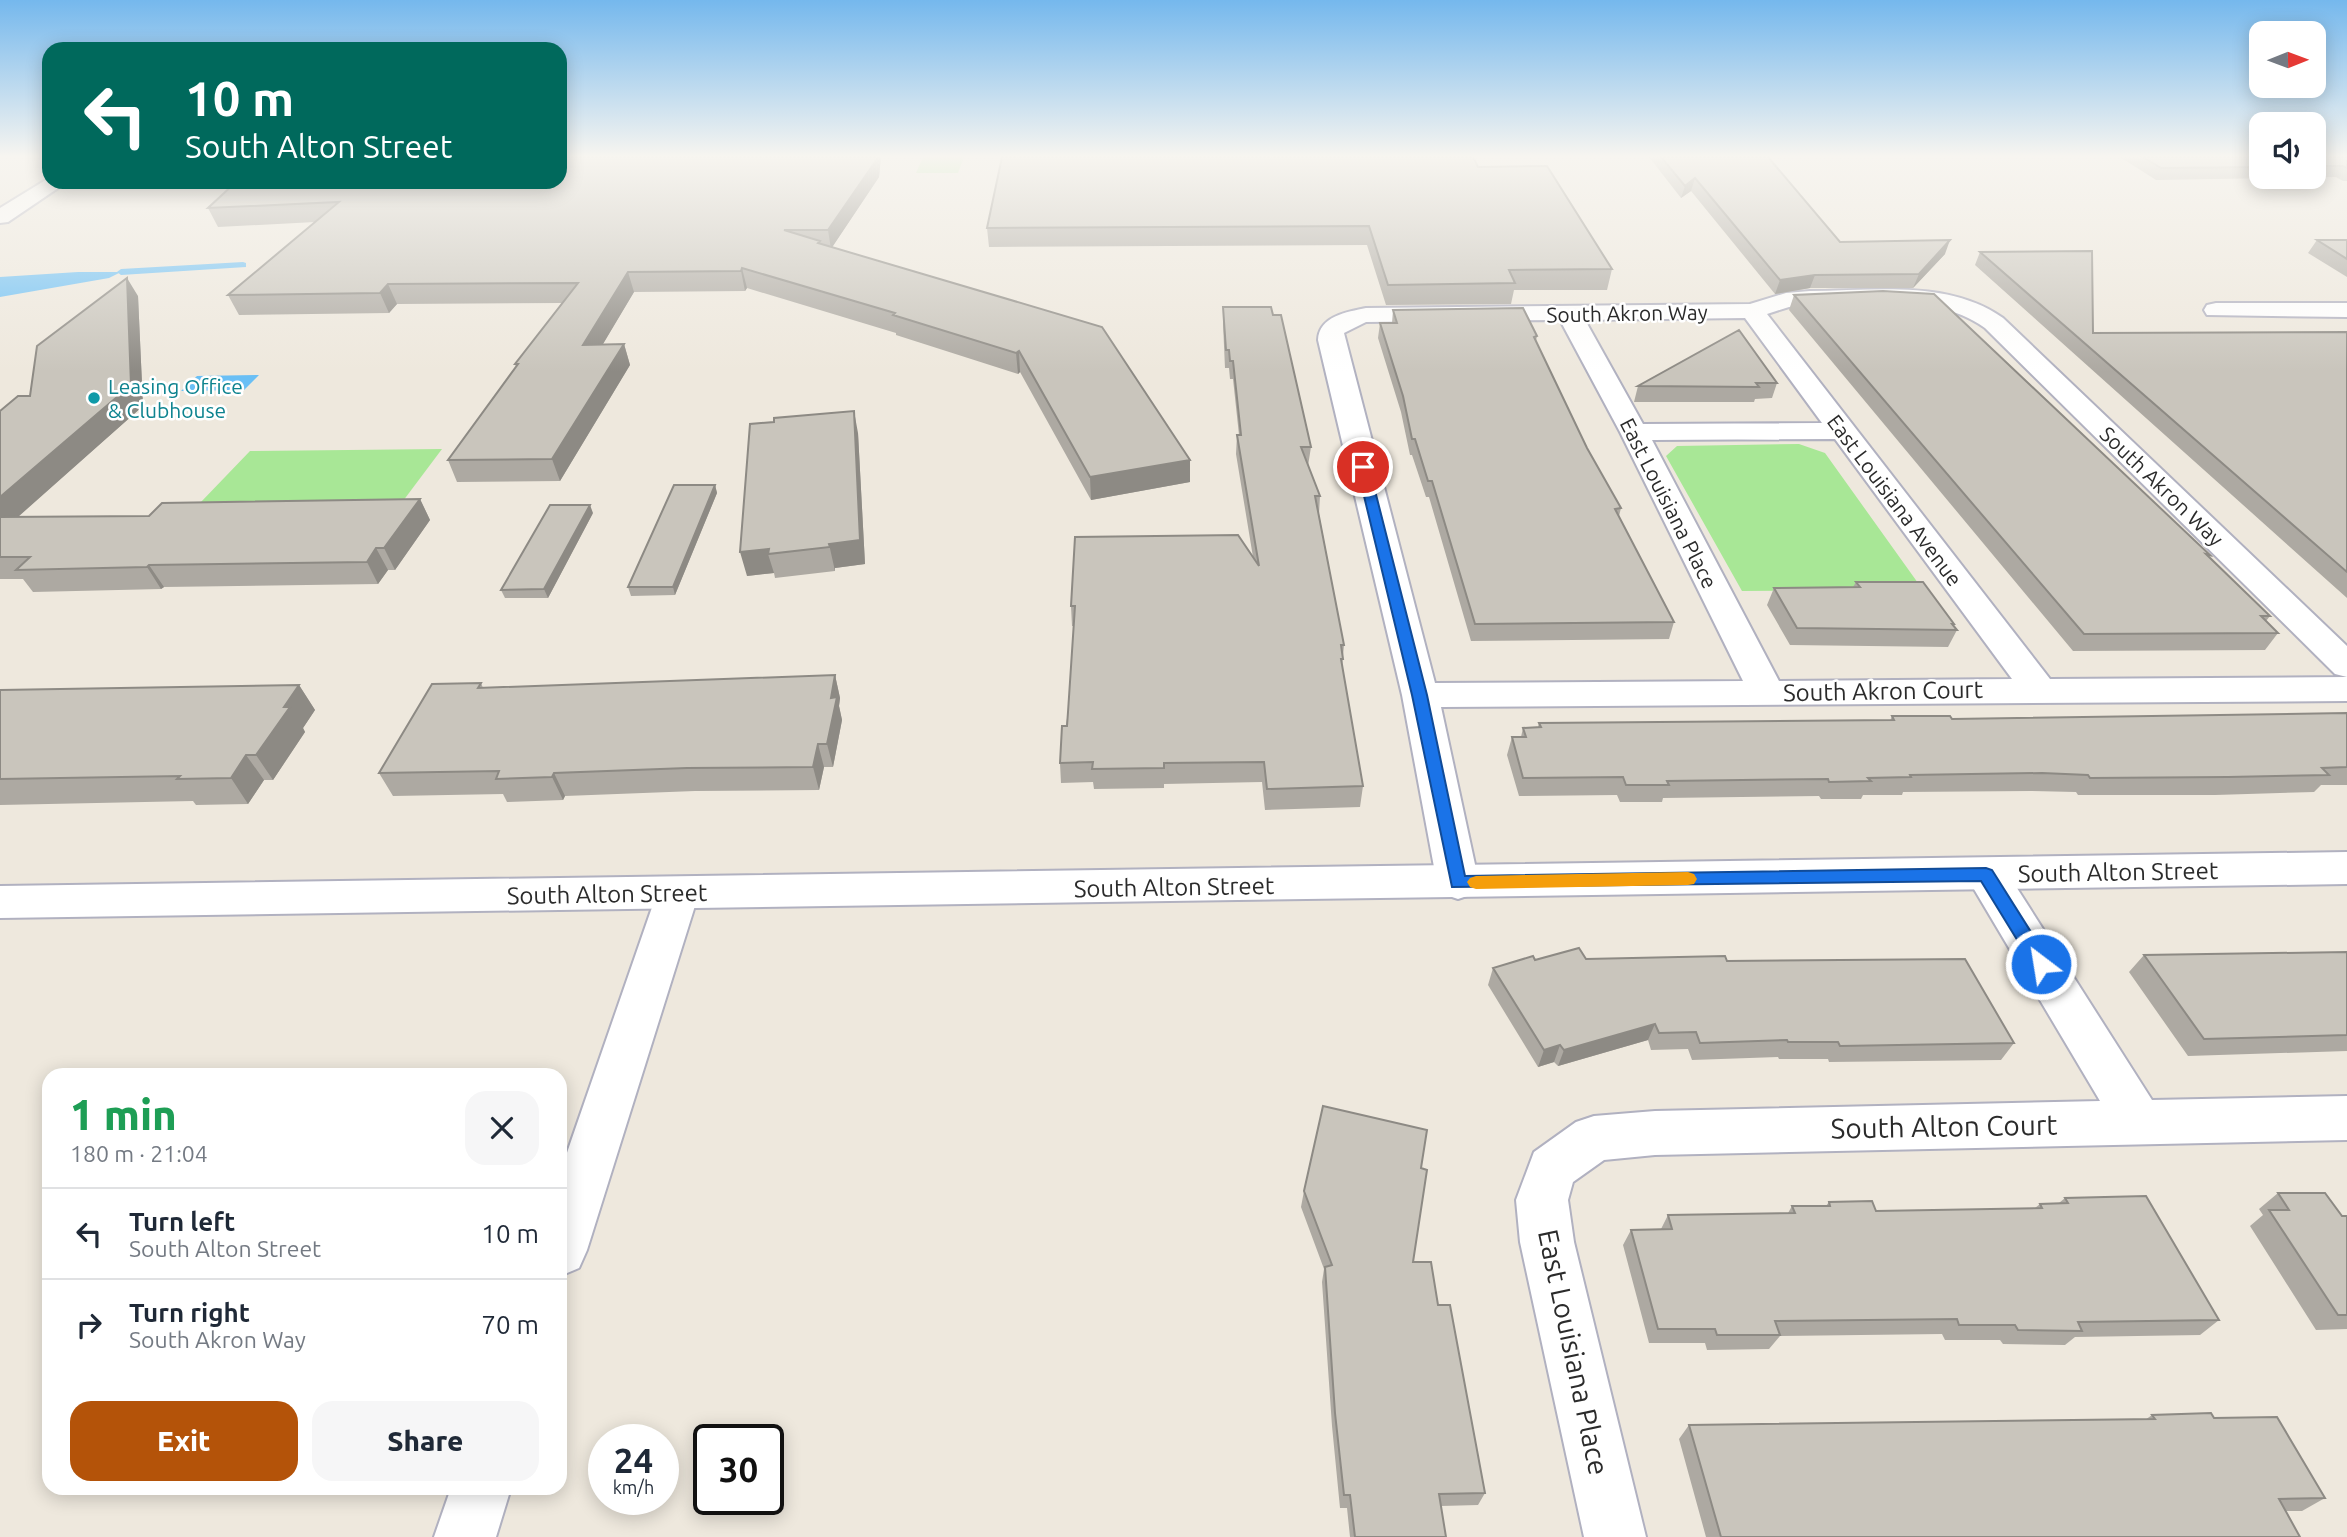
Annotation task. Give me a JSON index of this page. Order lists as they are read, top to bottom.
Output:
{
  "streets": {
    "street": [
      "South Akron Way",
      "East Louisiana Avenue",
      "East Louisiana Place",
      "South Akron Court",
      "South Alton Street",
      "South Alton Court"
    ]
  },
  "crossings": [
    ["South Akron Way", "East Louisiana Avenue"],
    ["South Akron Way", "East Louisiana Place"],
    ["South Akron Way", "South Akron Court"],
    ["South Akron Way", "South Alton Street"],
    ["East Louisiana Avenue", "South Akron Court"],
    ["East Louisiana Place", "South Akron Court"],
    ["East Louisiana Place", "South Alton Court"]
  ],
  "places": ["Leasing Office & Clubhouse"],
  "north": "right",
  "page": {
    "turn": ["10 m", "South Alton Street"],
    "heading": ["1 min", "180 m · 21:04"],
    "list": [
      {
        "name": "Turn left",
        "note": "South Alton Street",
        "value": "10 m"
      },
      {
        "name": "Turn right",
        "note": "South Akron Way",
        "value": "70 m"
      }
    ],
    "buttons": ["Exit", "Share"],
    "speed": "24 km/h",
    "limit": "30"
  }
}
